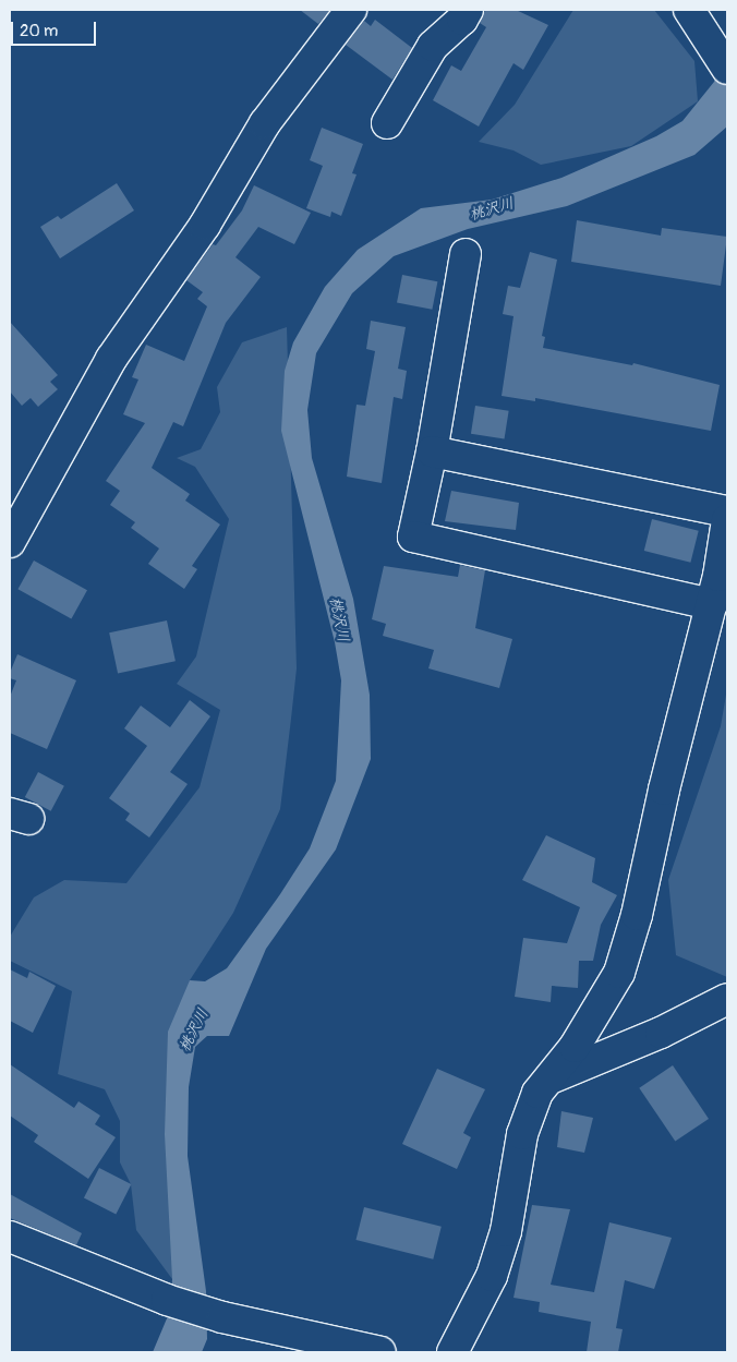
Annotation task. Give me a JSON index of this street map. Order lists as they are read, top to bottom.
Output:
{
  "water": ["桃沢川"],
  "scale_bar": "20 m"
}
